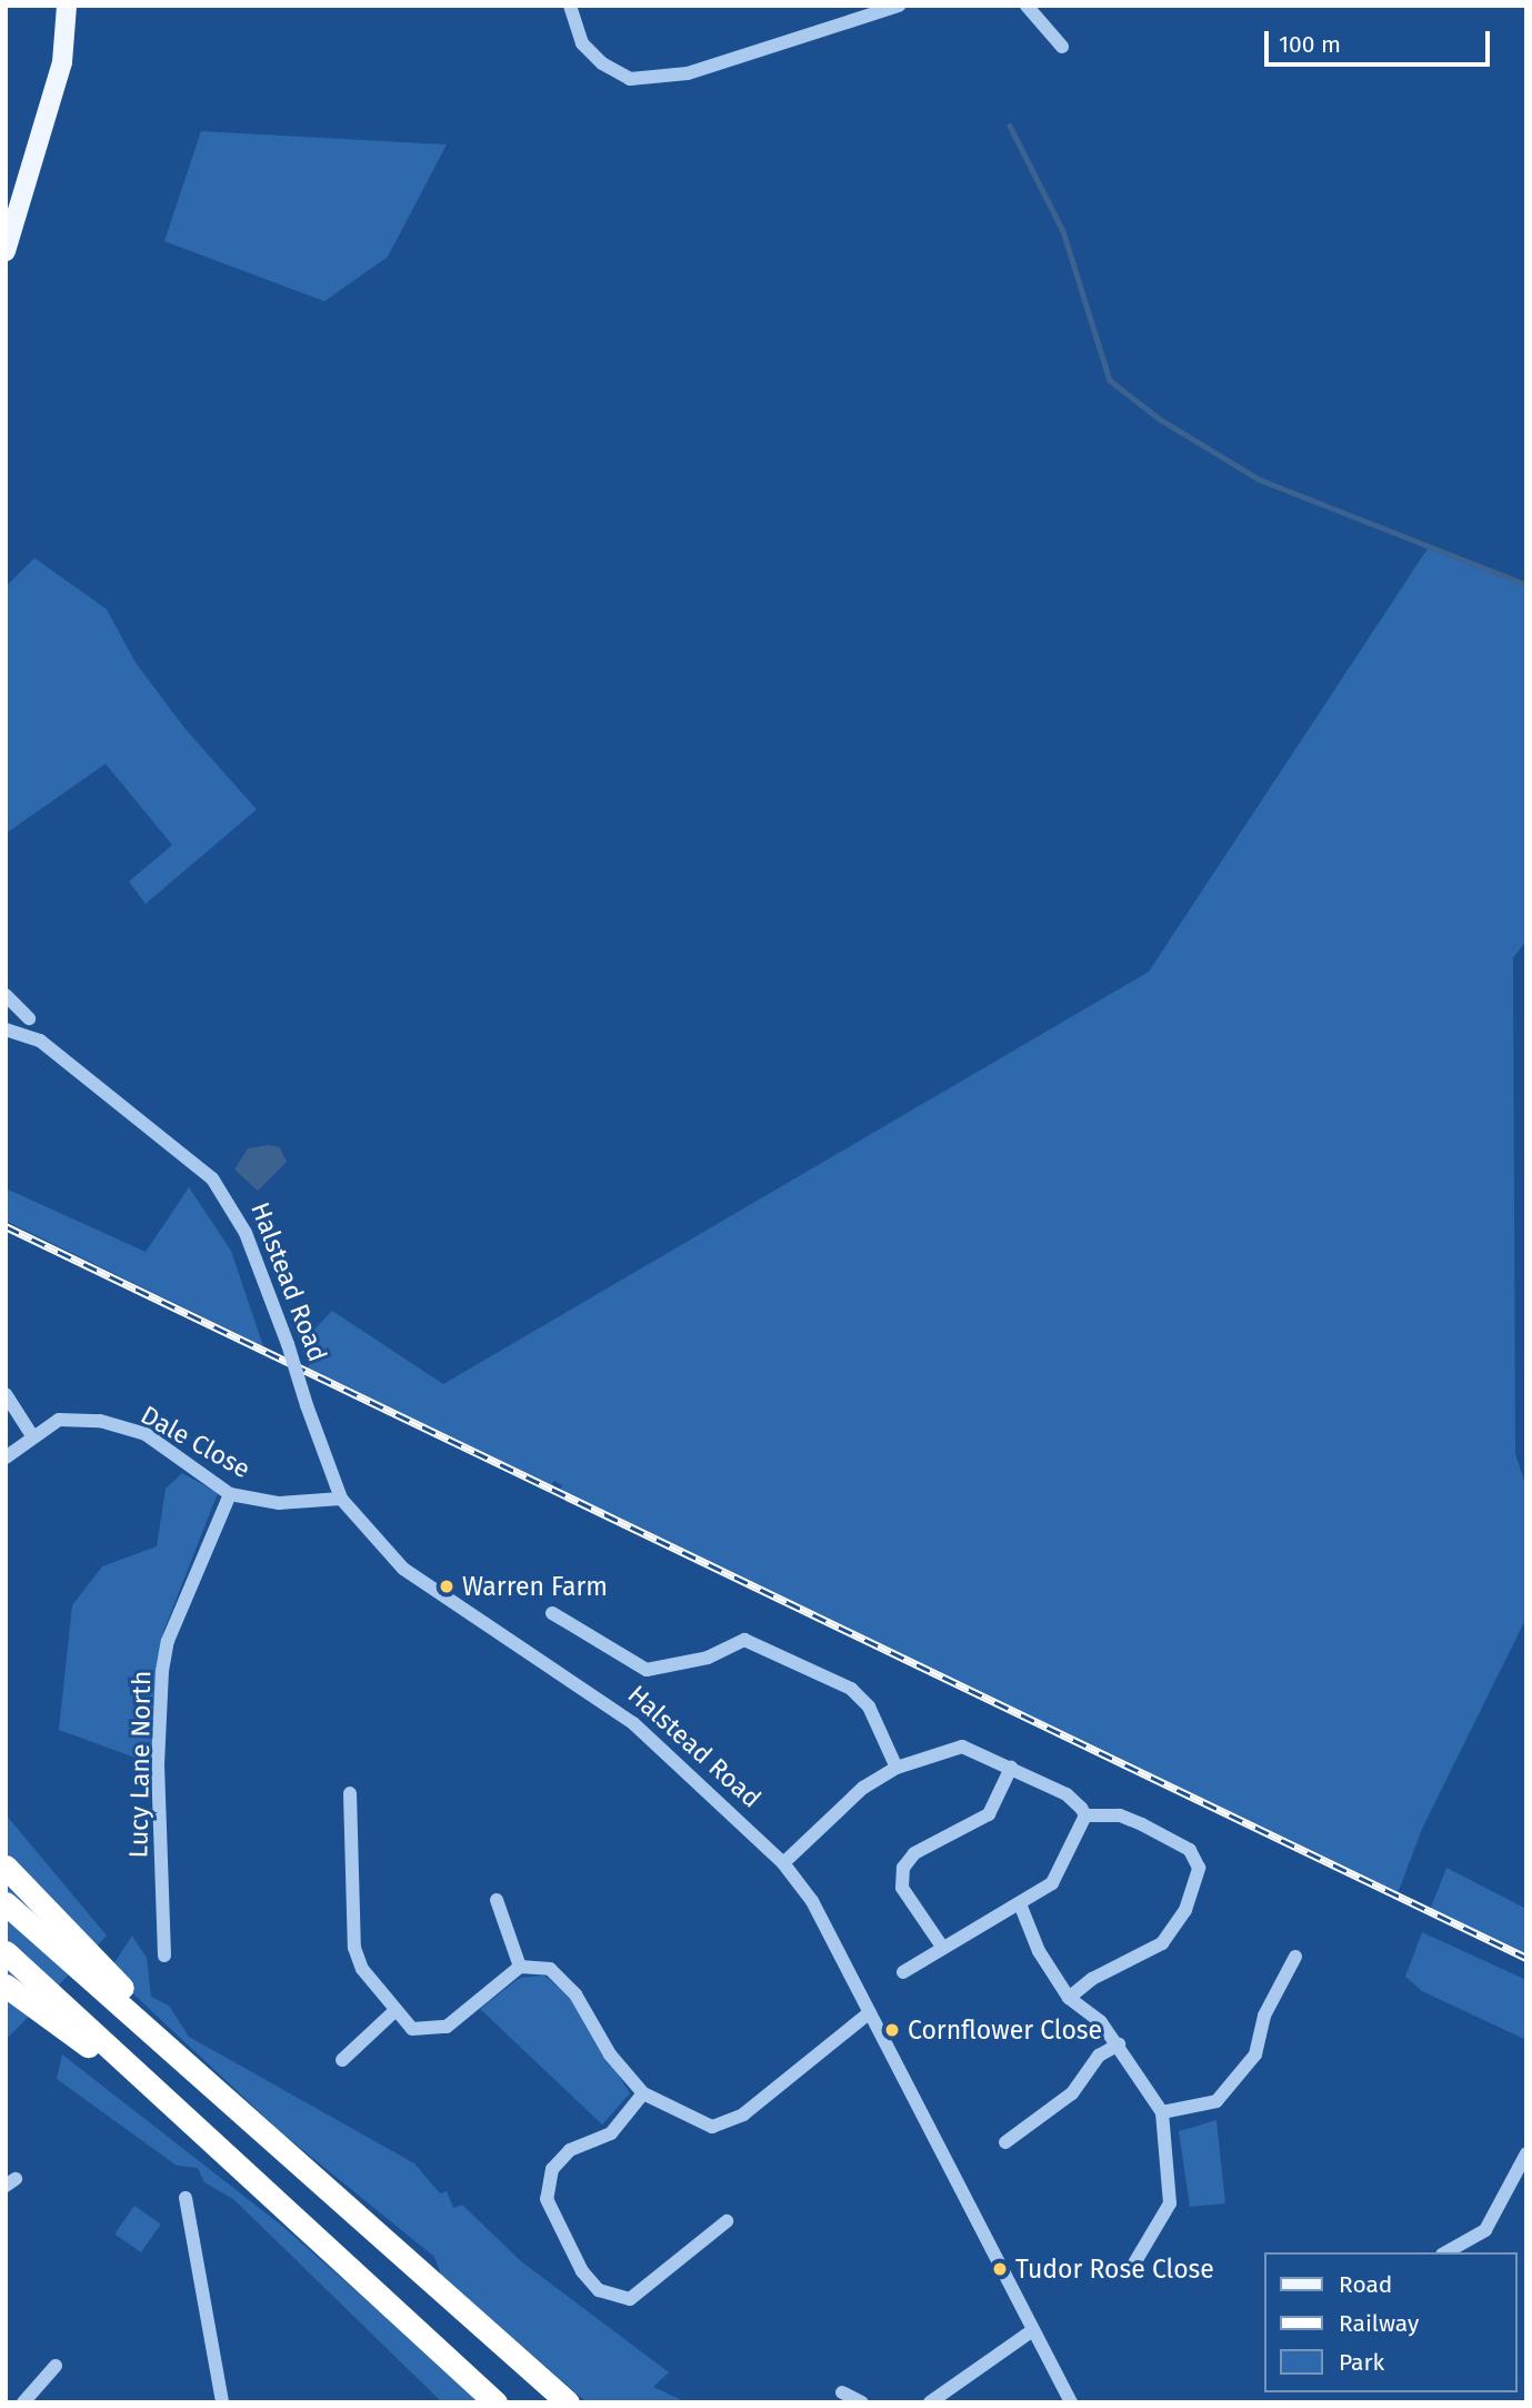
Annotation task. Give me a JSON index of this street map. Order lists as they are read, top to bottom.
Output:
{
  "streets": {
    "street": ["Halstead Road", "Dale Close", "Lucy Lane North"]
  },
  "crossings": [
    ["Halstead Road", "Dale Close"],
    ["Dale Close", "Lucy Lane North"]
  ],
  "places": ["Warren Farm", "Cornflower Close", "Tudor Rose Close"],
  "legend": ["Road", "Railway", "Park"],
  "scale_bar": "100 m"
}
